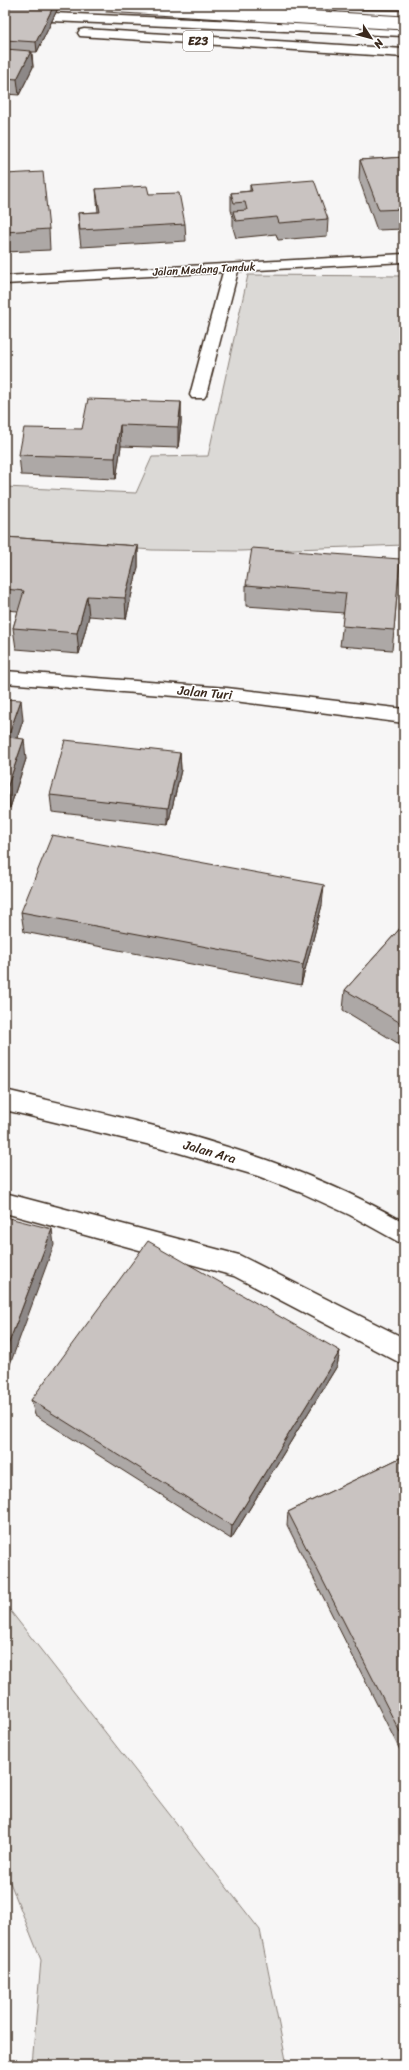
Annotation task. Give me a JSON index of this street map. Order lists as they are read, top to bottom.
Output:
{
  "streets": {
    "main road": [
      "E23",
      "Jalan Medang Tanduk",
      "Jalan Turi",
      "Jalan Ara"
    ]
  },
  "north": "bottom right"
}
